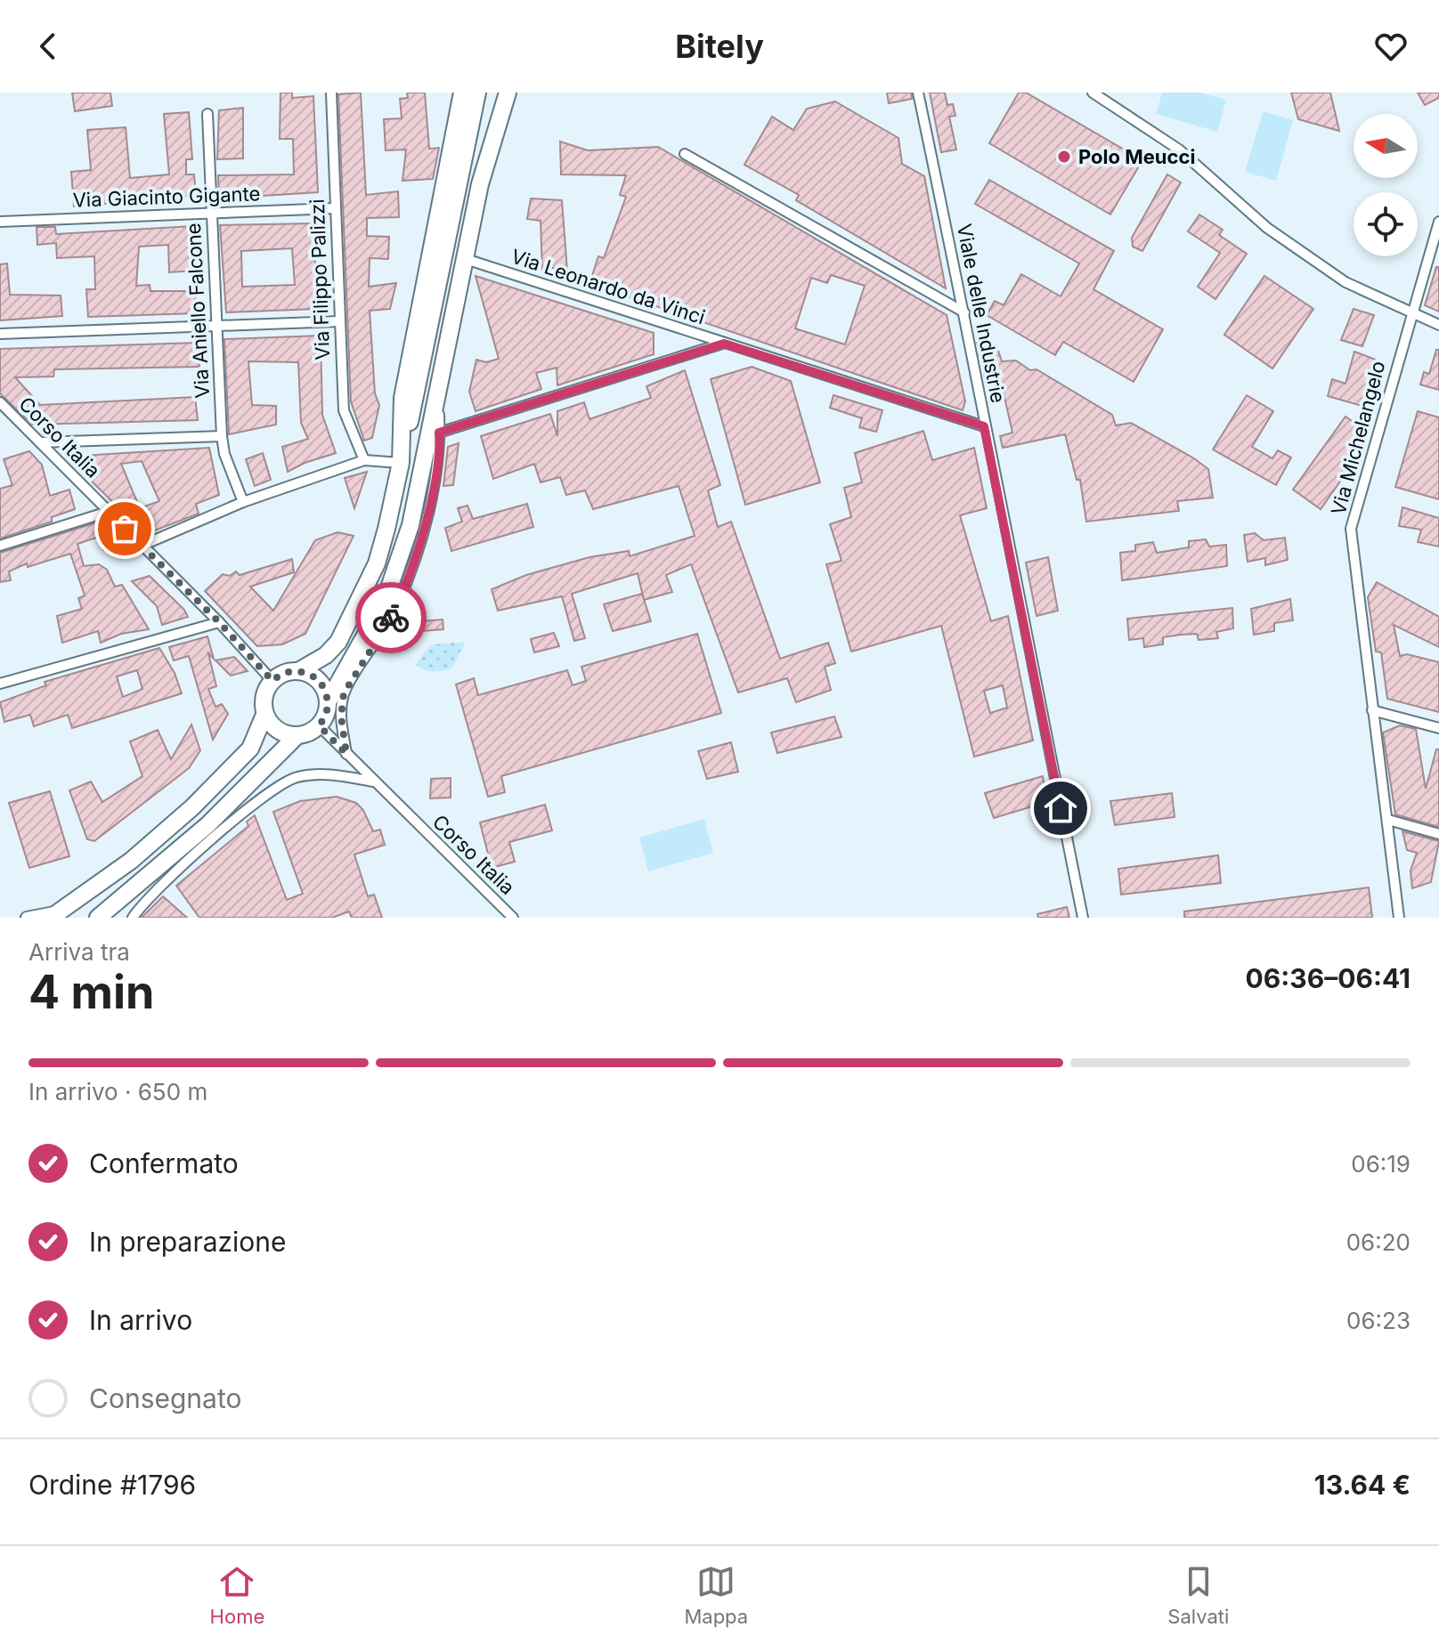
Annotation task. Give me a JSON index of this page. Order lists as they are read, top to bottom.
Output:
{
  "streets": {
    "street": [
      "Via Giacinto Gigante",
      "Via Filippo Palizzi",
      "Via Leonardo da Vinci",
      "Via Aniello Falcone",
      "Viale delle Industrie",
      "Corso Italia",
      "Via Michelangelo"
    ]
  },
  "crossings": [
    ["Via Giacinto Gigante", "Via Filippo Palizzi"],
    ["Via Giacinto Gigante", "Via Aniello Falcone"],
    ["Via Leonardo da Vinci", "Viale delle Industrie"]
  ],
  "places": ["Polo Meucci"],
  "north": "left",
  "page": {
    "header": "Bitely",
    "heading": ["4 min", "Arriva tra", "06:36–06:41"],
    "panel": ["Ordine #1796", "13.64 €"],
    "bar": "In arrivo · 650 m",
    "list": [
      ["Confermato", "06:19"],
      ["In preparazione", "06:20"],
      ["In arrivo", "06:23"],
      "Consegnato"
    ],
    "tabs": ["Home", "Mappa", "Salvati"]
  }
}
